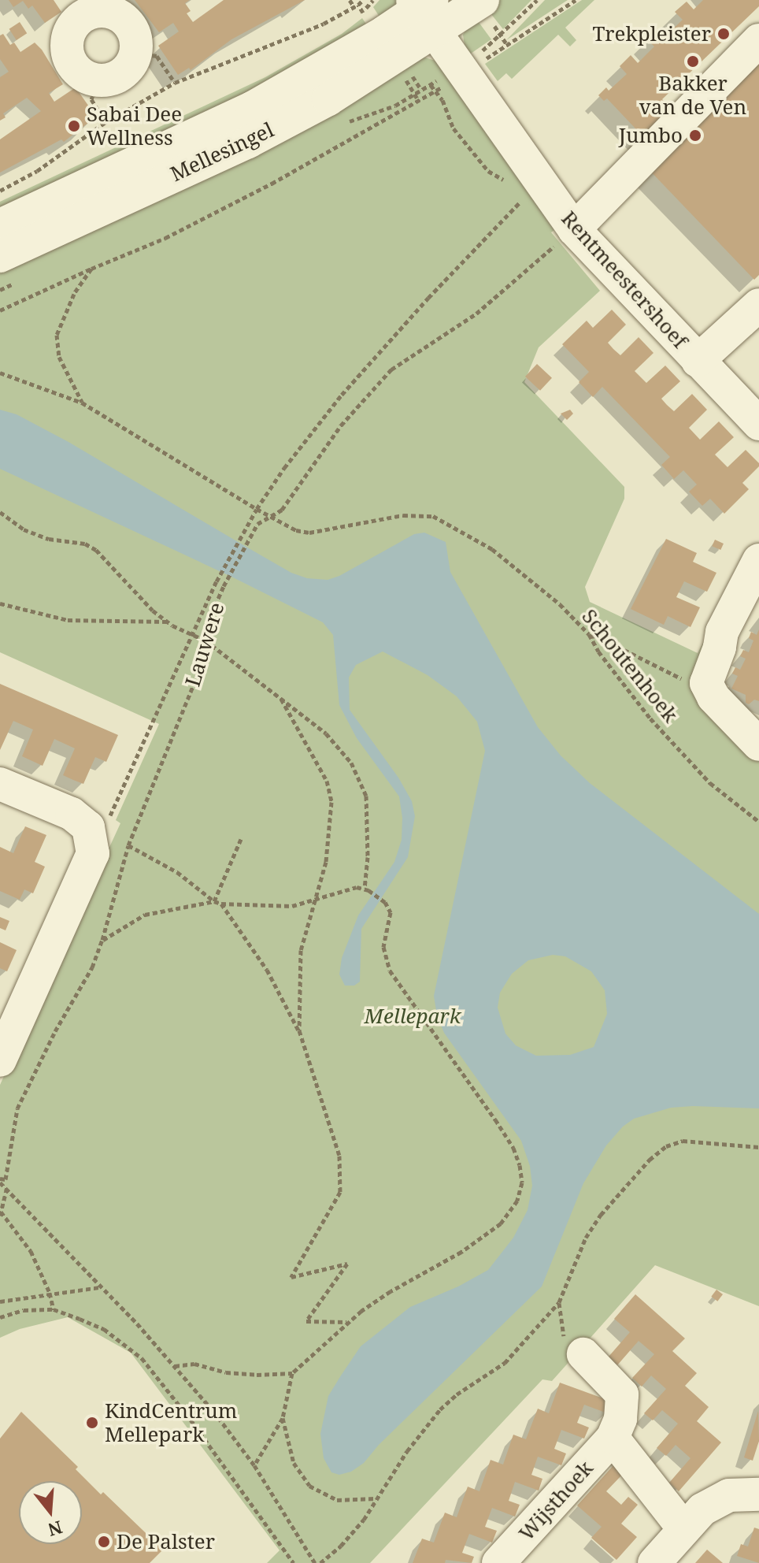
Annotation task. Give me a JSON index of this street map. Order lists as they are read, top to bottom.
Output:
{
  "streets": {
    "street": ["Mellesingel", "Rentmeestershoef", "Wijsthoek"],
    "path": ["Lauwere", "Schoutenhoek"]
  },
  "crossings": [
    ["Mellesingel", "Rentmeestershoef"],
    ["Rentmeestershoef", "Lauwere"],
    ["Lauwere", "Schoutenhoek"]
  ],
  "parks": ["Mellepark"],
  "places": [
    "Trekpleister",
    "Bakker van de Ven",
    "Sabai Dee Wellness",
    "Jumbo",
    "KindCentrum Mellepark",
    "De Palster"
  ],
  "north": "bottom"
}
